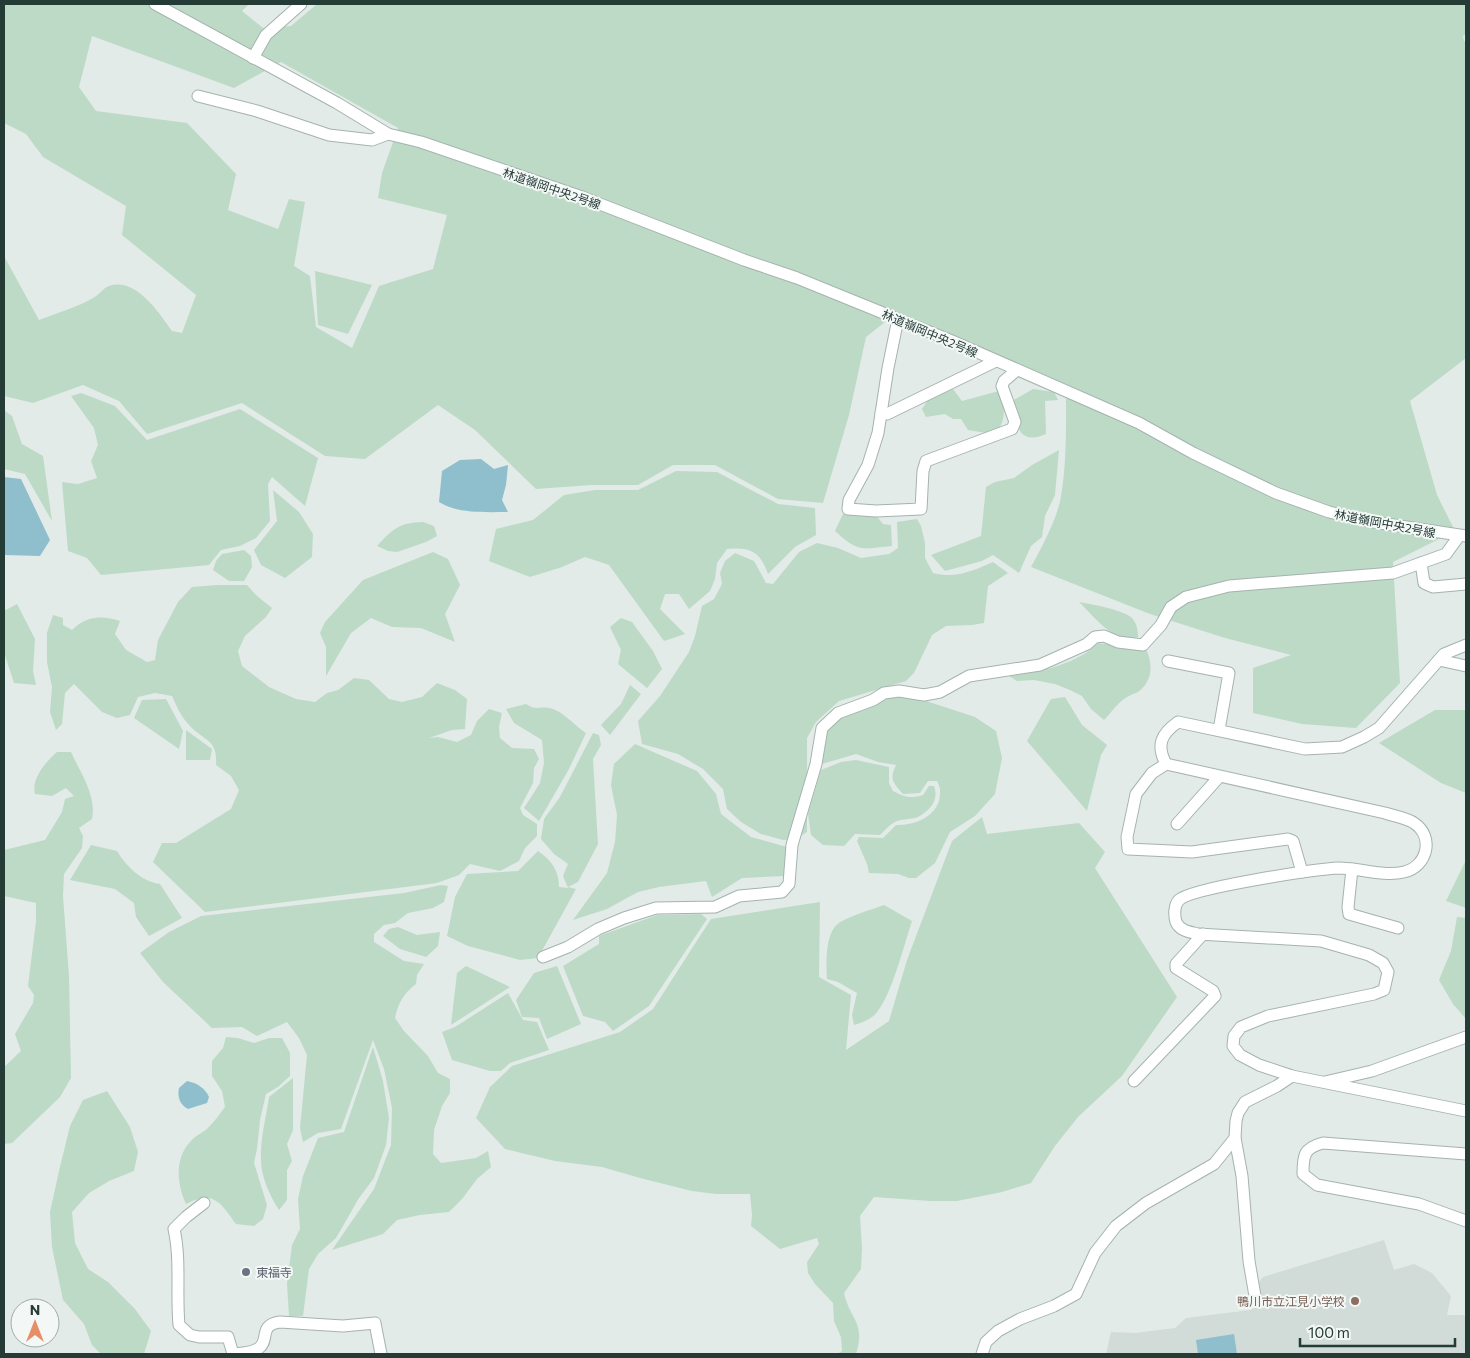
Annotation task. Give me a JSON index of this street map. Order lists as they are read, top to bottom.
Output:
{
  "streets": {
    "street": ["林道嶺岡中央2号線"]
  },
  "places": ["東福寺", "鴨川市立江見小学校"],
  "scale_bar": "100 m",
  "north": "top"
}
